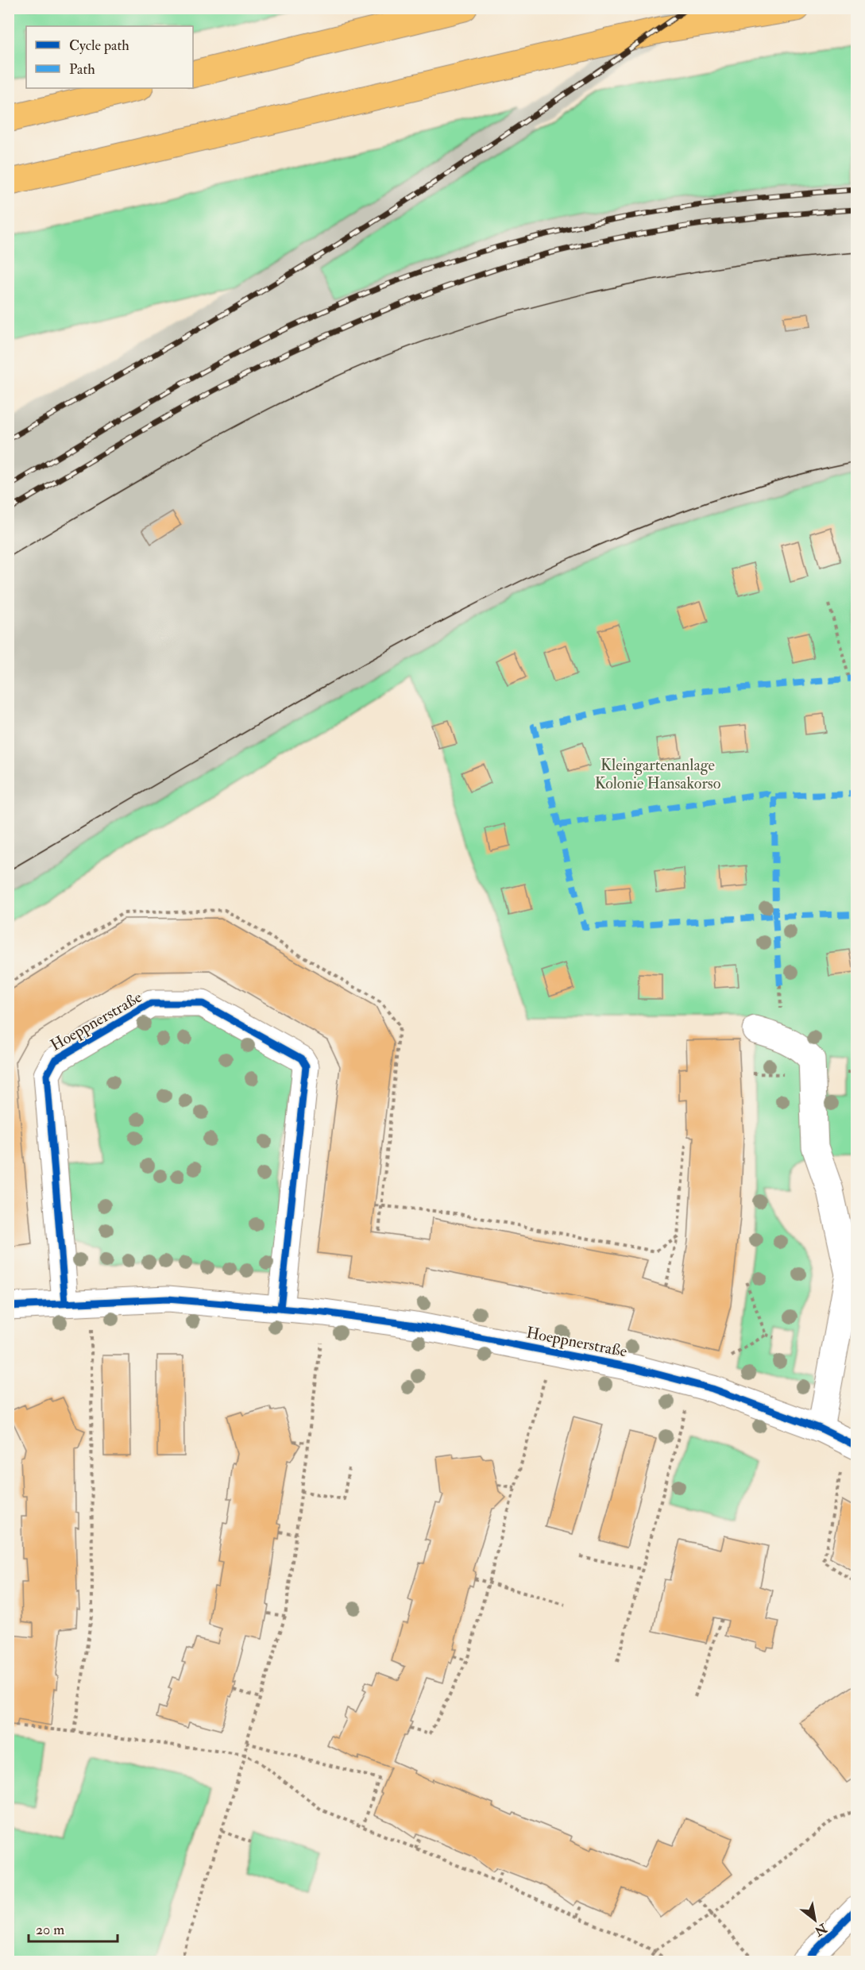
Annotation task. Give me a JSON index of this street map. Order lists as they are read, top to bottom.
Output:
{
  "streets": {
    "street": ["Hoeppnerstraße"]
  },
  "parks": ["Kleingartenanlage Kolonie Hansakorso"],
  "legend": ["Cycle path", "Path"],
  "scale_bar": "20 m",
  "north": "bottom right"
}
